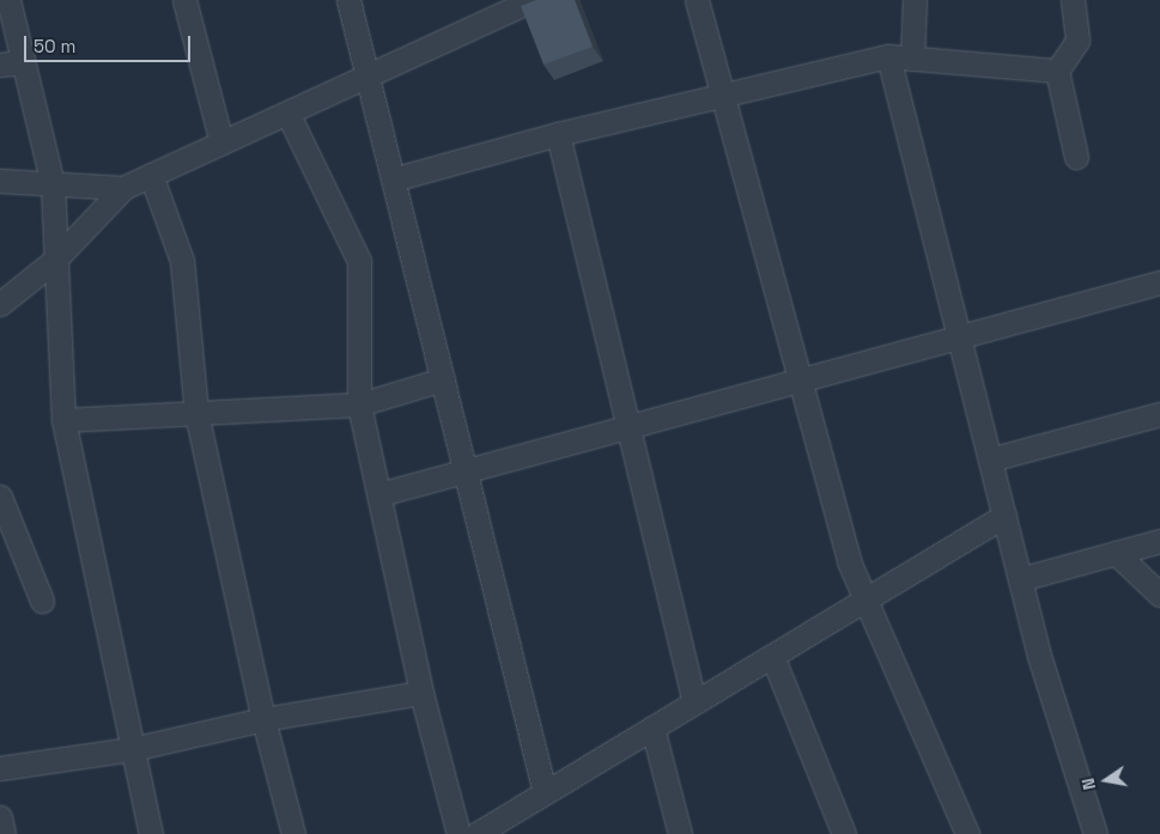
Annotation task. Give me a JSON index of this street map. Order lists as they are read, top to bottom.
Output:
{
  "scale_bar": "50 m",
  "north": "left"
}
